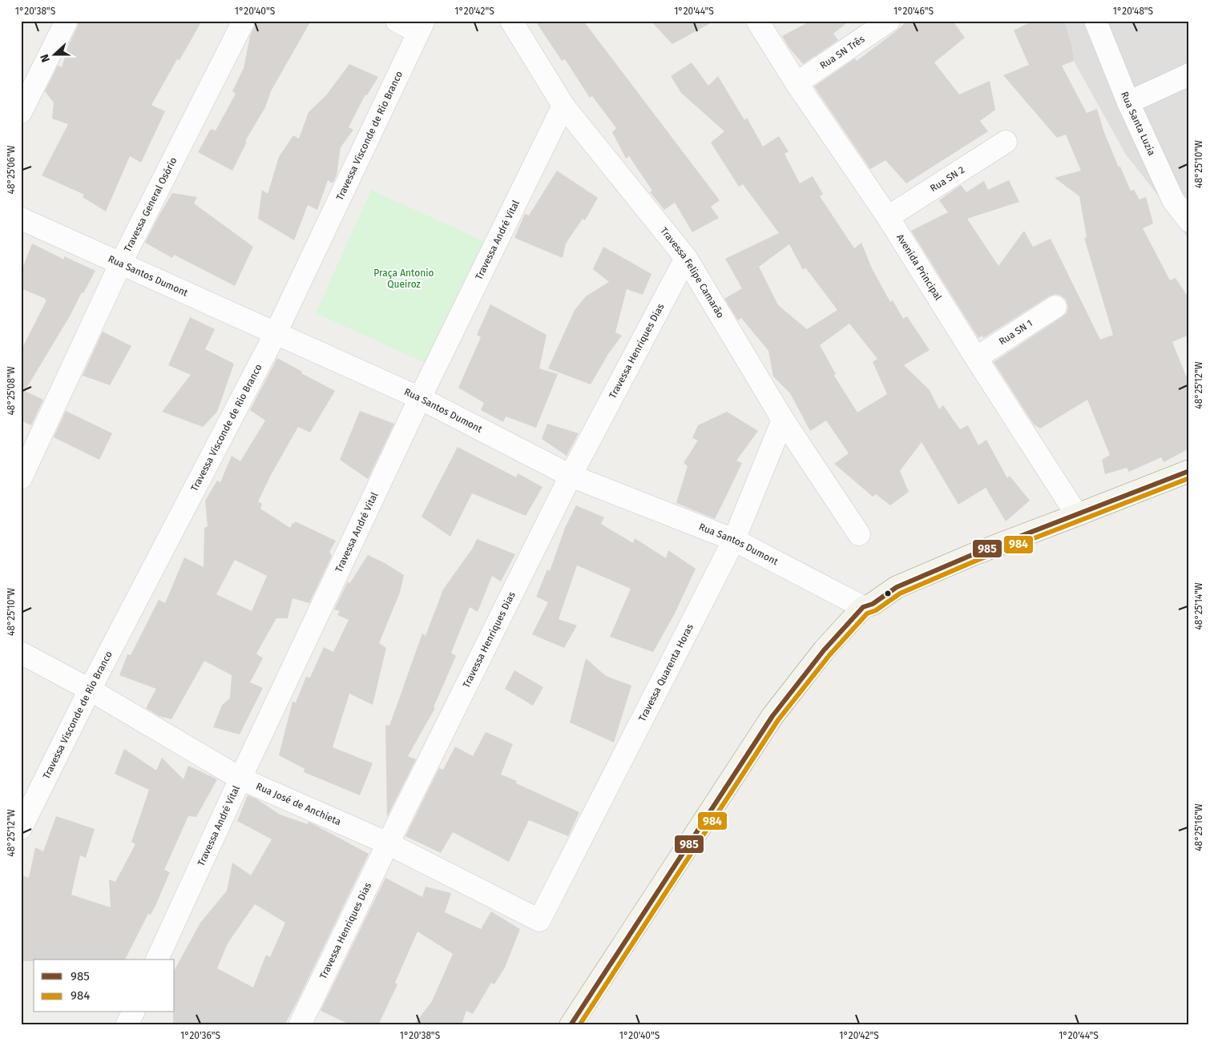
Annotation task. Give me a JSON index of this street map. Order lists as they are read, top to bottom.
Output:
{
  "streets": {
    "street": [
      "Rua SN Três",
      "Rua Santa Luzia",
      "Travessa Visconde de Rio Branco",
      "Rua SN 2",
      "Travessa General Osório",
      "Travessa André Vital",
      "Avenida Principal",
      "Travessa Felipe Camarão",
      "Rua Santos Dumont",
      "Rua SN 1",
      "Travessa Henriques Dias",
      "Travessa Quarenta Horas",
      "Rua José de Anchieta"
    ]
  },
  "crossings": [
    ["Rua SN Três", "Avenida Principal"],
    ["Travessa Visconde de Rio Branco", "Rua Santos Dumont"],
    ["Travessa Visconde de Rio Branco", "Rua José de Anchieta"],
    ["Rua SN 2", "Avenida Principal"],
    ["Travessa General Osório", "Rua Santos Dumont"],
    ["Travessa André Vital", "Travessa Felipe Camarão"],
    ["Travessa André Vital", "Rua Santos Dumont"],
    ["Travessa André Vital", "Rua José de Anchieta"],
    ["Avenida Principal", "Rua SN 1"],
    ["Travessa Felipe Camarão", "Travessa Henriques Dias"],
    ["Travessa Felipe Camarão", "Travessa Quarenta Horas"],
    ["Rua Santos Dumont", "Travessa Henriques Dias"],
    ["Rua Santos Dumont", "Travessa Quarenta Horas"],
    ["Travessa Henriques Dias", "Rua José de Anchieta"],
    ["Travessa Quarenta Horas", "Rua José de Anchieta"]
  ],
  "parks": ["Praça Antonio Queiroz"],
  "lines": ["transit line 985", "transit line 984"],
  "legend": ["985", "984"],
  "north": "left",
  "coordinates": [
    "1°20'38\"S",
    "1°20'40\"S",
    "1°20'42\"S",
    "1°20'44\"S",
    "1°20'46\"S",
    "1°20'48\"S",
    "48°25'10\"W",
    "48°25'06\"W",
    "48°25'12\"W",
    "48°25'08\"W",
    "48°25'14\"W",
    "48°25'16\"W",
    "1°20'36\"S"
  ]
}
